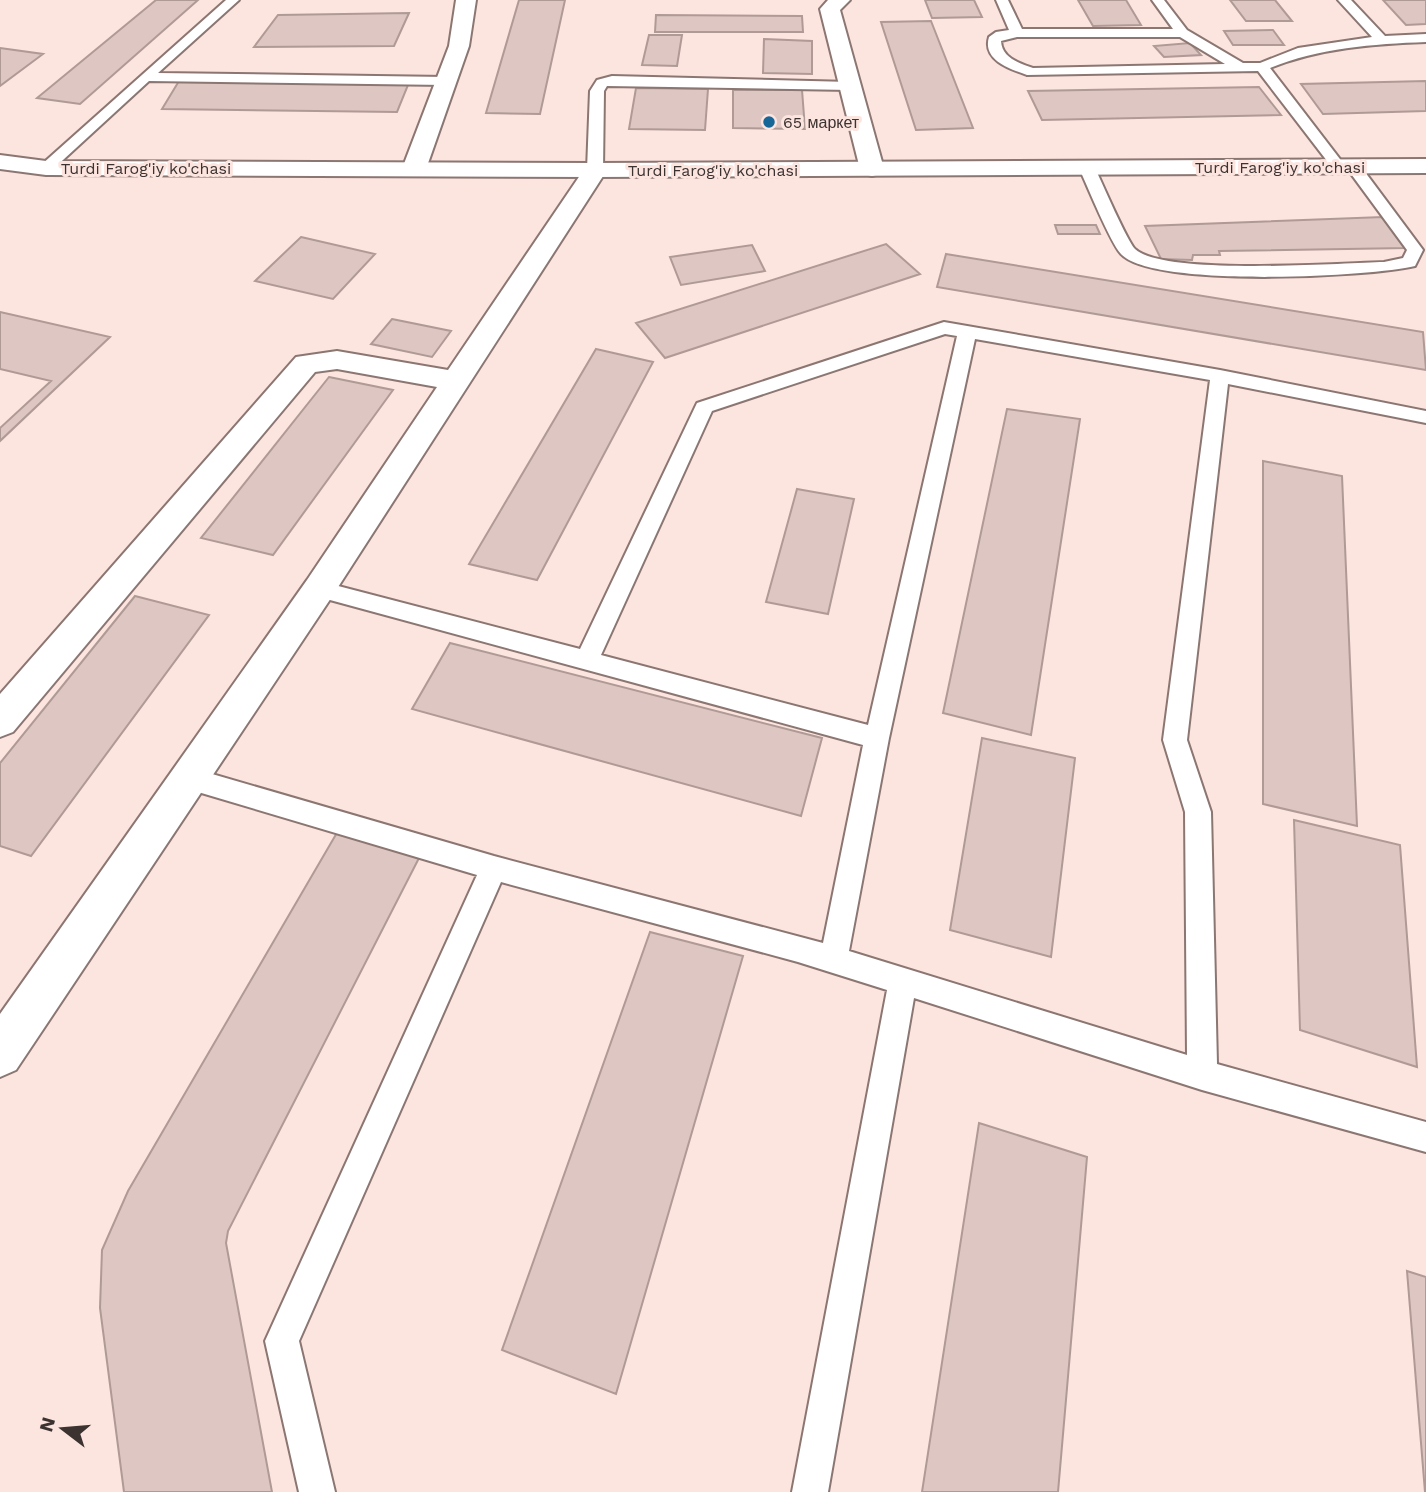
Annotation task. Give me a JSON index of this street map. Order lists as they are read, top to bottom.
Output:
{
  "streets": {
    "street": ["Turdi Farog'iy ko'chasi"]
  },
  "places": ["65 маркет"],
  "north": "left"
}
